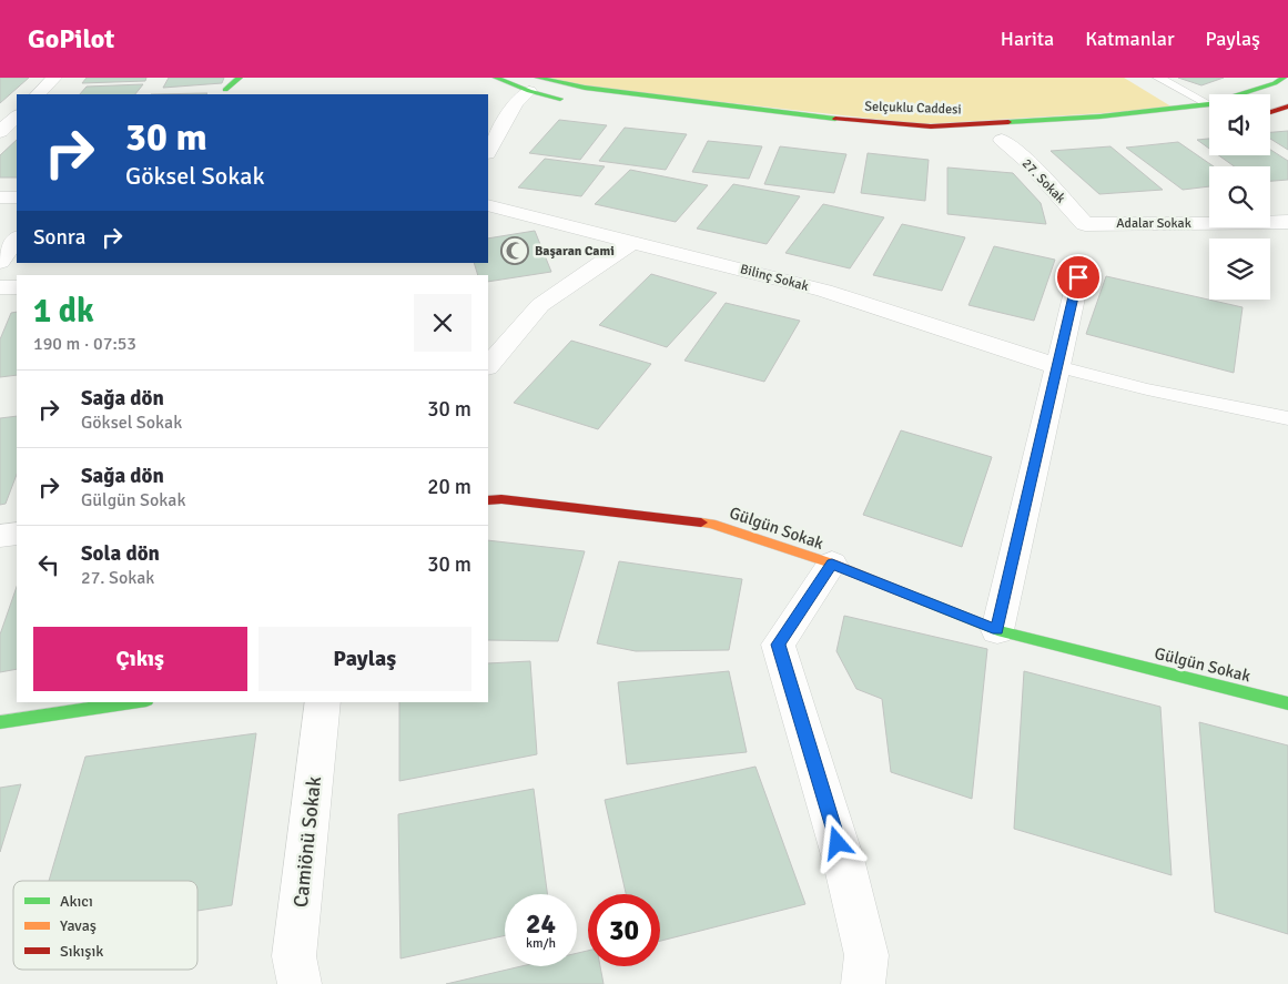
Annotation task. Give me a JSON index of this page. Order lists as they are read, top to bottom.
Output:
{
  "streets": {
    "main road": ["Selçuklu Caddesi", "Gülgün Sokak"],
    "street": [
      "27. Sokak",
      "Adalar Sokak",
      "Bilinç Sokak",
      "Camiönü Sokak"
    ]
  },
  "crossings": [
    ["27. Sokak", "Adalar Sokak"]
  ],
  "places": {
    "mosque": ["Başaran Cami"]
  },
  "legend": ["Akıcı", "Yavaş", "Sıkışık"],
  "page": {
    "header": "GoPilot",
    "nav": ["Harita", "Katmanlar", "Paylaş"],
    "turn": ["30 m", "Göksel Sokak"],
    "then": "Sonra",
    "heading": ["1 dk", "190 m · 07:53"],
    "list": [
      {
        "name": "Sağa dön",
        "note": "Göksel Sokak",
        "value": "30 m"
      },
      {
        "name": "Sağa dön",
        "note": "Gülgün Sokak",
        "value": "20 m"
      },
      {
        "name": "Sola dön",
        "note": "27. Sokak",
        "value": "30 m"
      }
    ],
    "buttons": ["Çıkış", "Paylaş"],
    "speed": "24 km/h",
    "limit": "30"
  }
}
